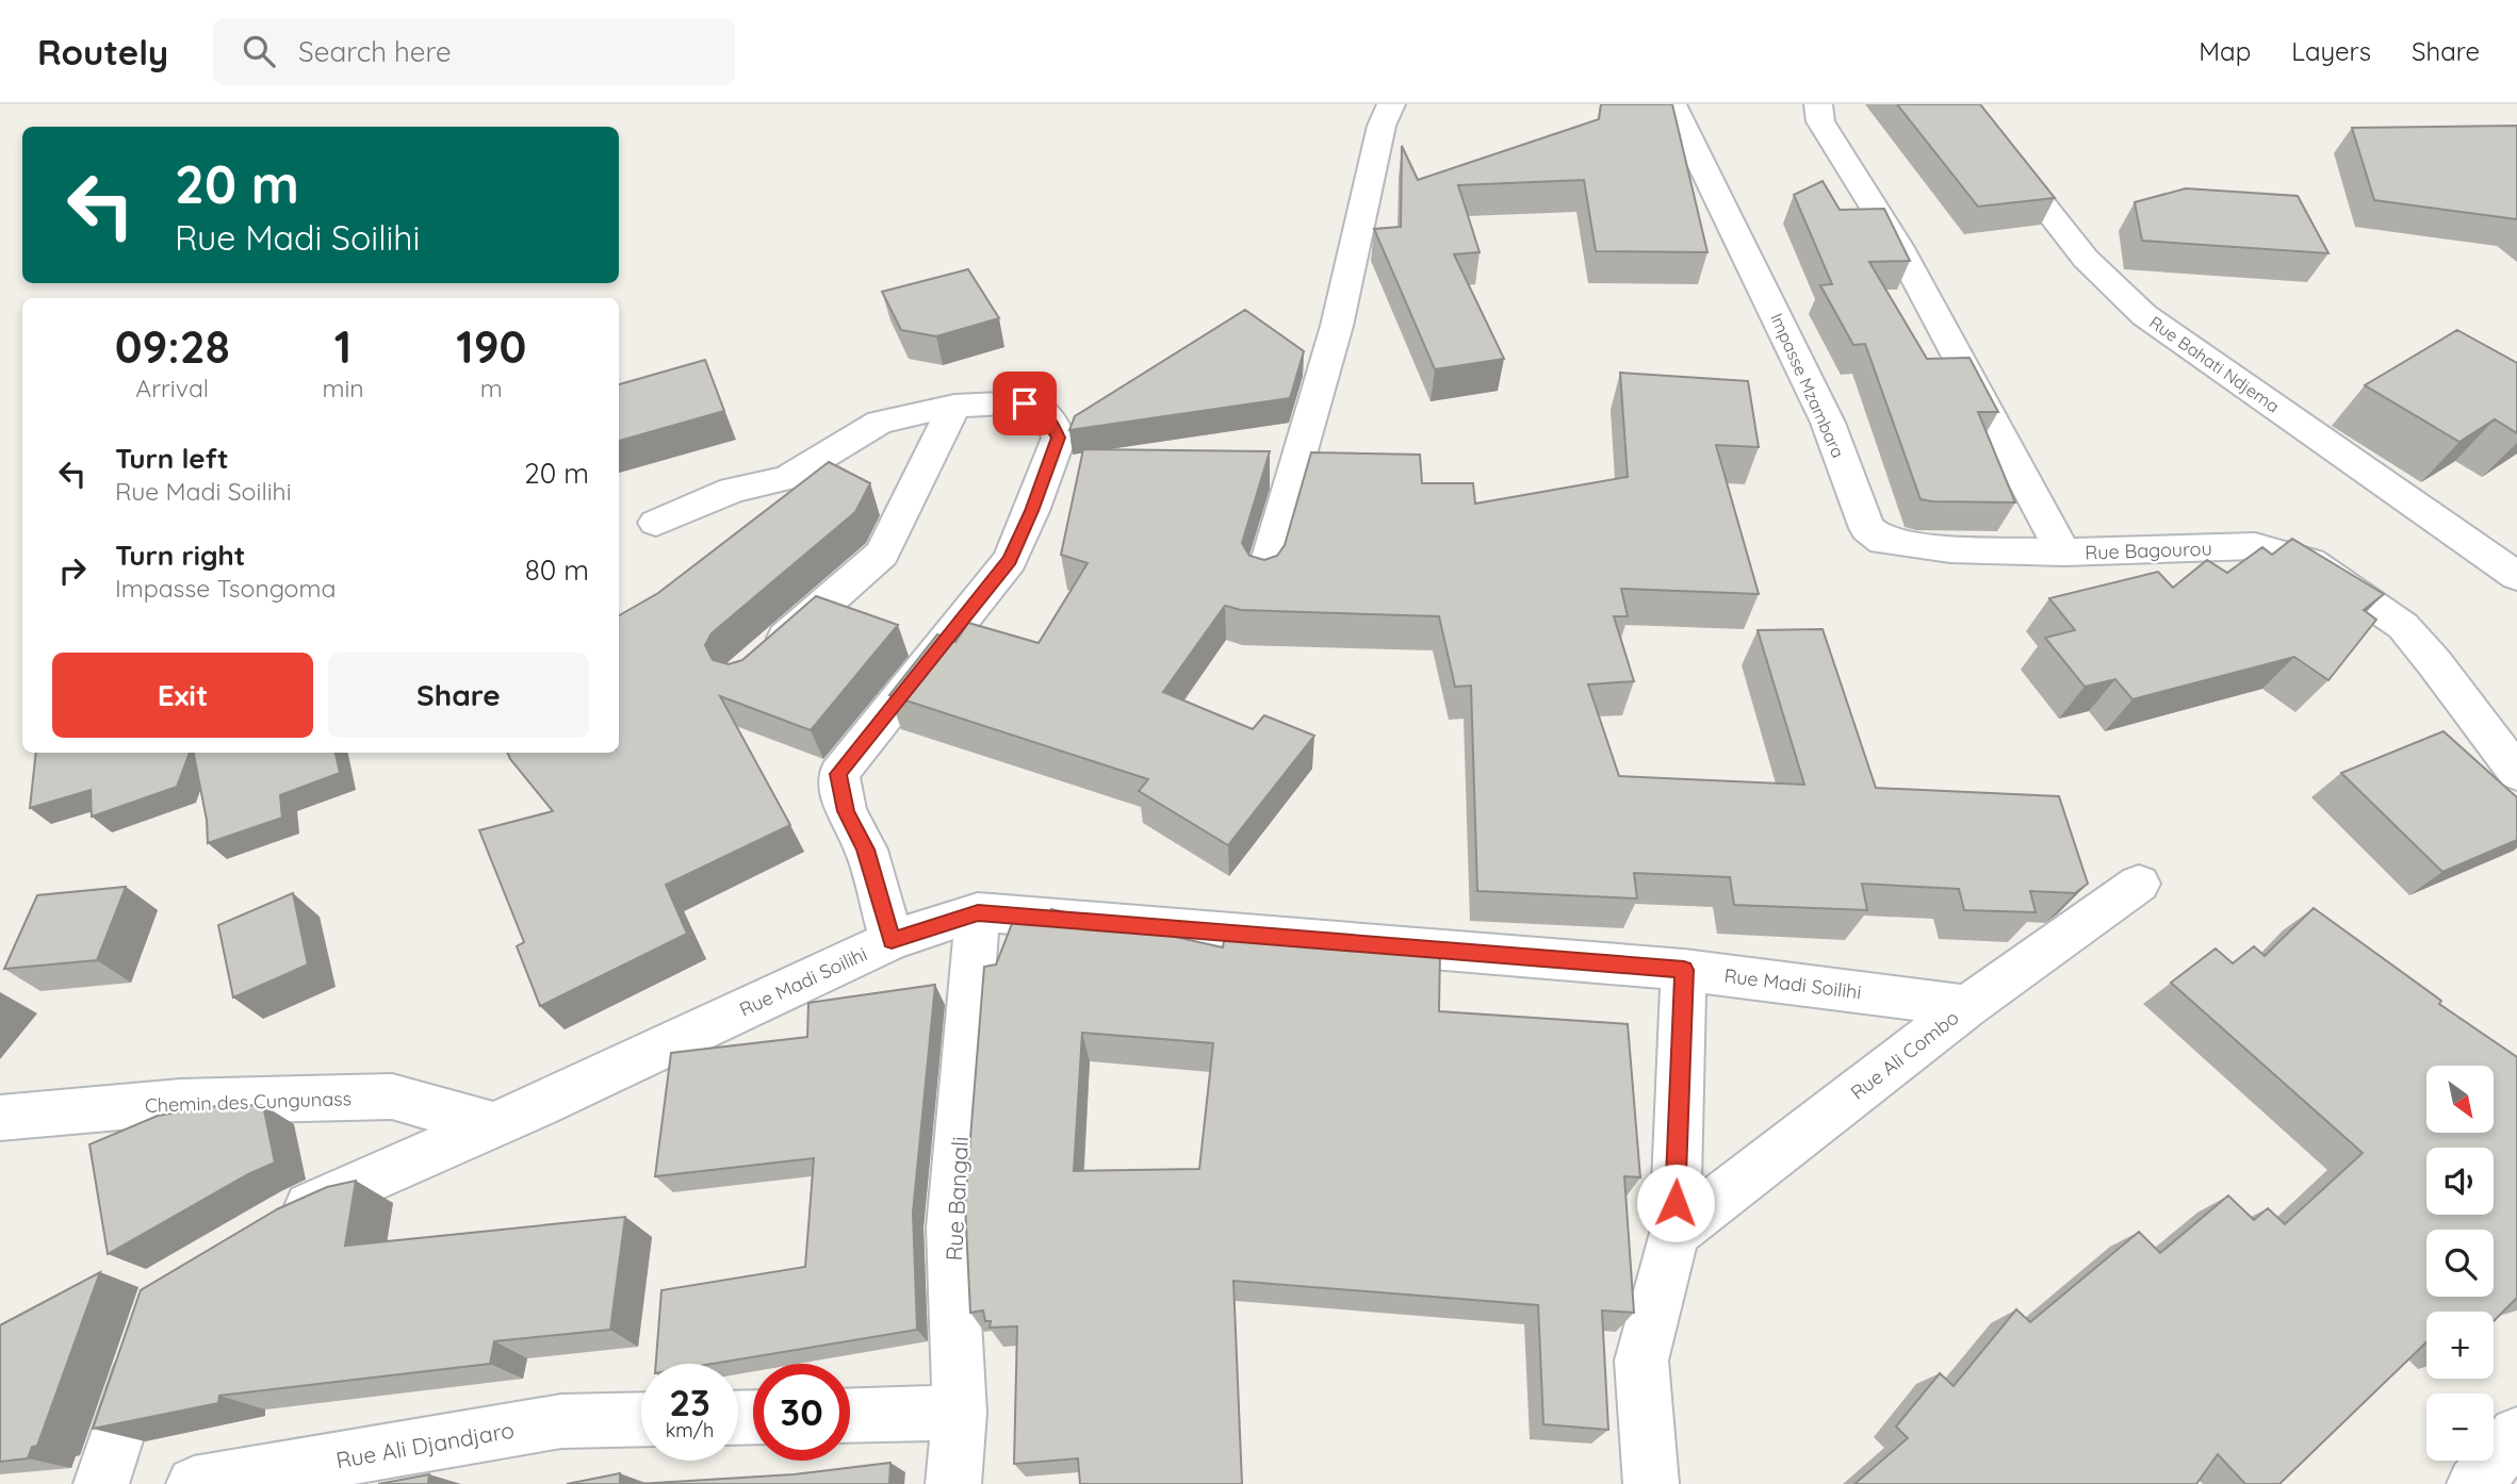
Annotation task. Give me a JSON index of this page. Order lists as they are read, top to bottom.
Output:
{
  "streets": {
    "street": [
      "Rue Bahati Ndjema",
      "Impasse Mzambara",
      "Rue Bagourou",
      "Rue Madi Soilihi",
      "Rue Ali Combo",
      "Chemin des Cungunass",
      "Rue Bangali",
      "Rue Ali Djandjaro"
    ]
  },
  "crossings": [
    ["Impasse Mzambara", "Rue Bagourou"],
    ["Rue Madi Soilihi", "Rue Ali Combo"],
    ["Rue Madi Soilihi", "Chemin des Cungunass"],
    ["Rue Madi Soilihi", "Rue Bangali"]
  ],
  "north": "bottom right",
  "page": {
    "header": "Routely",
    "search": "Search here",
    "nav": ["Map", "Layers", "Share"],
    "turn": ["20 m", "Rue Madi Soilihi"],
    "eta": [
      "09:28",
      "Arrival",
      "1",
      "min",
      "190",
      "m"
    ],
    "list": [
      {
        "name": "Turn left",
        "note": "Rue Madi Soilihi",
        "value": "20 m"
      },
      {
        "name": "Turn right",
        "note": "Impasse Tsongoma",
        "value": "80 m"
      }
    ],
    "buttons": ["Exit", "Share"],
    "map_buttons": ["+", "−"],
    "speed": "23 km/h",
    "limit": "30"
  }
}
